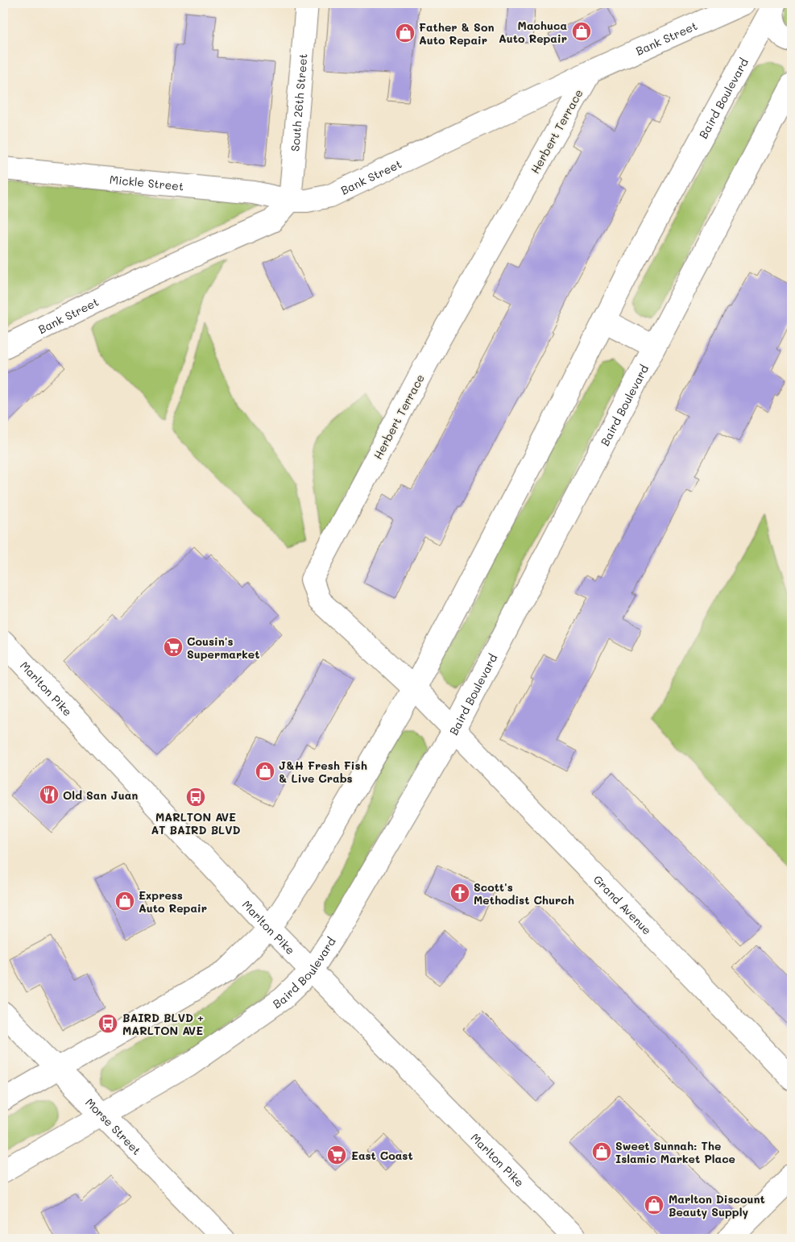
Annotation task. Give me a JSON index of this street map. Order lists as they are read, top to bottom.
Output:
{
  "streets": {
    "main road": [
      "Bank Street",
      "Baird Boulevard",
      "South 26th Street",
      "Herbert Terrace",
      "Mickle Street",
      "Marlton Pike",
      "Grand Avenue",
      "Morse Street"
    ]
  },
  "crossings": [
    ["Bank Street", "South 26th Street"],
    ["Bank Street", "Herbert Terrace"],
    ["Bank Street", "Mickle Street"],
    ["Baird Boulevard", "Herbert Terrace"],
    ["Baird Boulevard", "Marlton Pike"],
    ["Baird Boulevard", "Grand Avenue"],
    ["Baird Boulevard", "Morse Street"],
    ["South 26th Street", "Mickle Street"],
    ["Herbert Terrace", "Grand Avenue"]
  ],
  "places": {
    "shop": [
      "Machuca Auto Repair",
      "Father & Son Auto Repair",
      "J&H Fresh Fish & Live Crabs",
      "Express Auto Repair",
      "Sweet Sunnah: The Islamic Market Place",
      "Marlton Discount Beauty Supply"
    ],
    "supermarket": ["Cousin's Supermarket", "East Coast"],
    "restaurant": ["Old San Juan"],
    "bus stop": ["MARLTON AVE AT BAIRD BLVD", "BAIRD BLVD + MARLTON AVE"],
    "church": ["Scott's Methodist Church"]
  }
}
